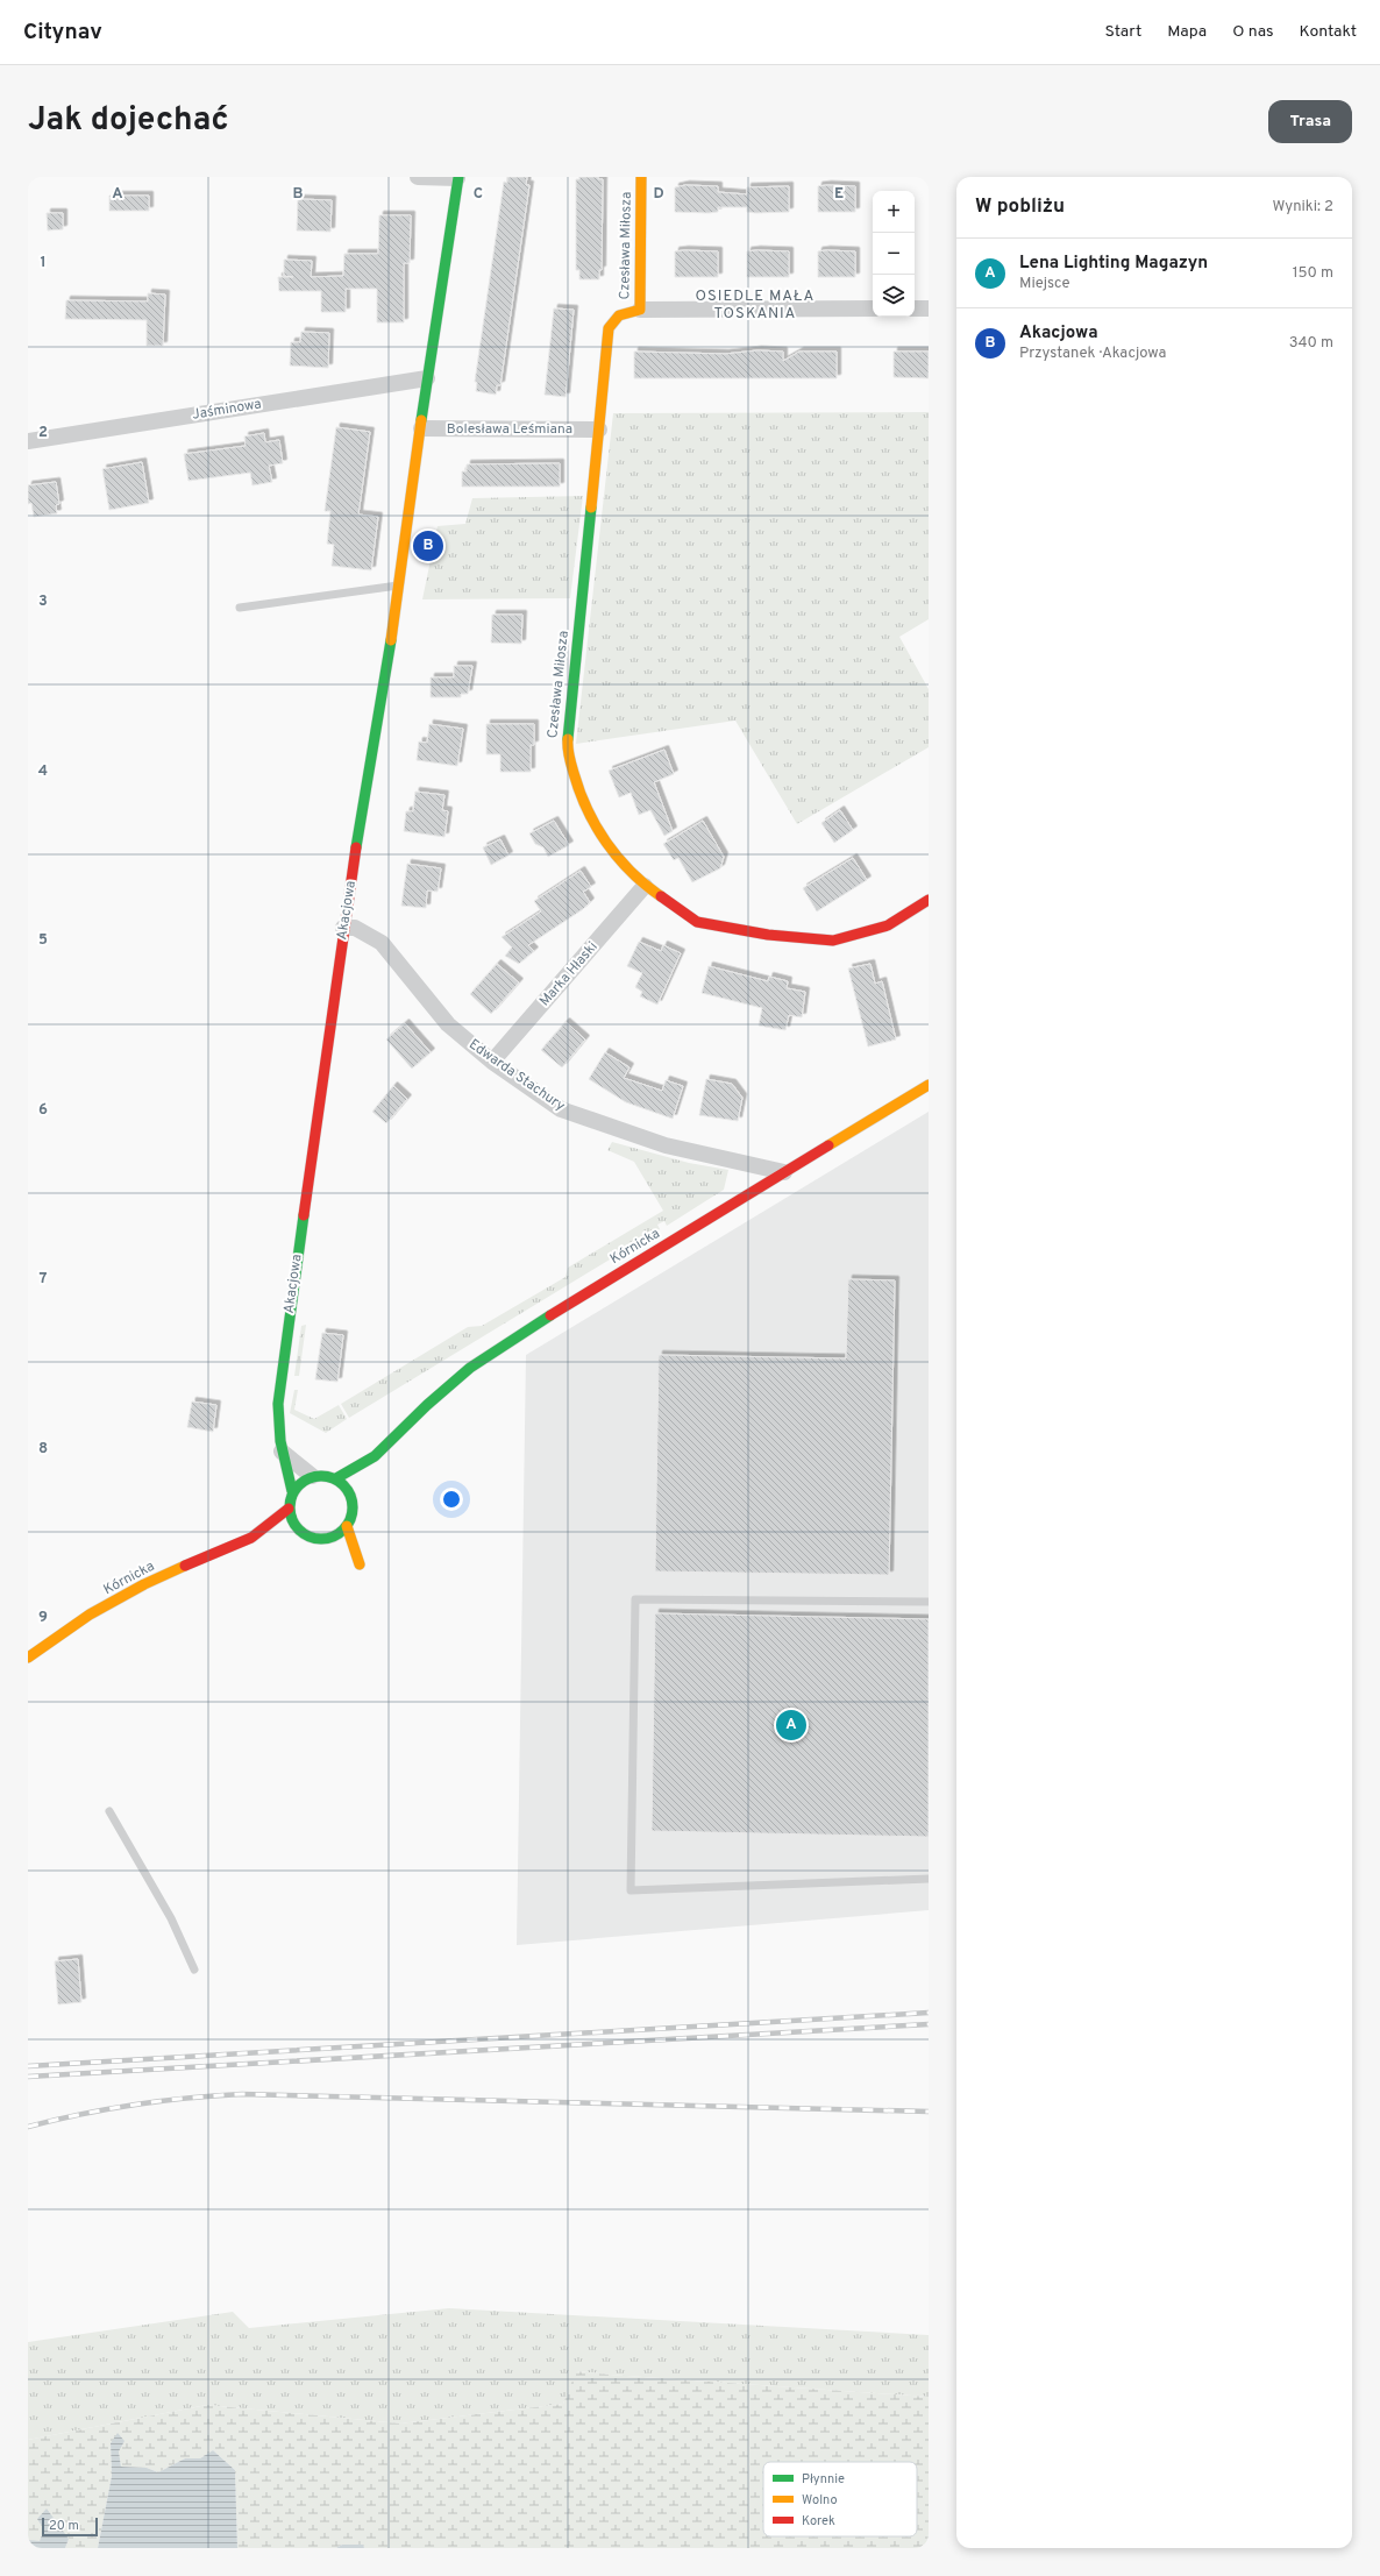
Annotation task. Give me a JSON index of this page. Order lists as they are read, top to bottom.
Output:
{
  "streets": {
    "street": [
      "Czesława Miłosza",
      "Jaśminowa",
      "Bolesława Leśmiana",
      "Akacjowa",
      "Marka Hłaski",
      "Edwarda Stachury",
      "Kórnicka"
    ]
  },
  "crossings": [
    ["Czesława Miłosza", "Bolesława Leśmiana"],
    ["Czesława Miłosza", "Marka Hłaski"],
    ["Jaśminowa", "Akacjowa"],
    ["Bolesława Leśmiana", "Akacjowa"],
    ["Akacjowa", "Edwarda Stachury"],
    ["Marka Hłaski", "Edwarda Stachury"],
    ["Edwarda Stachury", "Kórnicka"]
  ],
  "districts": ["OSIEDLE MAŁA TOSKANIA"],
  "legend": ["Płynnie", "Wolno", "Korek"],
  "scale_bar": "20 m",
  "page": {
    "header": "Citynav",
    "nav": [
      "Start",
      "Mapa",
      "O nas",
      "Kontakt"
    ],
    "title": "Jak dojechać",
    "buttons": "Trasa",
    "heading": ["W pobliżu", "Wyniki: 2"],
    "map_buttons": ["+", "−"],
    "list": [
      {
        "mark": "A",
        "name": "Lena Lighting Magazyn",
        "note": "Miejsce",
        "value": "150 m"
      },
      {
        "mark": "B",
        "name": "Akacjowa",
        "note": "Przystanek · Akacjowa",
        "value": "340 m"
      }
    ],
    "pins": ["B", "A"],
    "scale": "20 m"
  },
  "grid": {
    "columns": [
      "A",
      "B",
      "C",
      "D",
      "E"
    ],
    "rows": [
      "1",
      "2",
      "3",
      "4",
      "5",
      "6",
      "7",
      "8",
      "9"
    ]
  }
}
